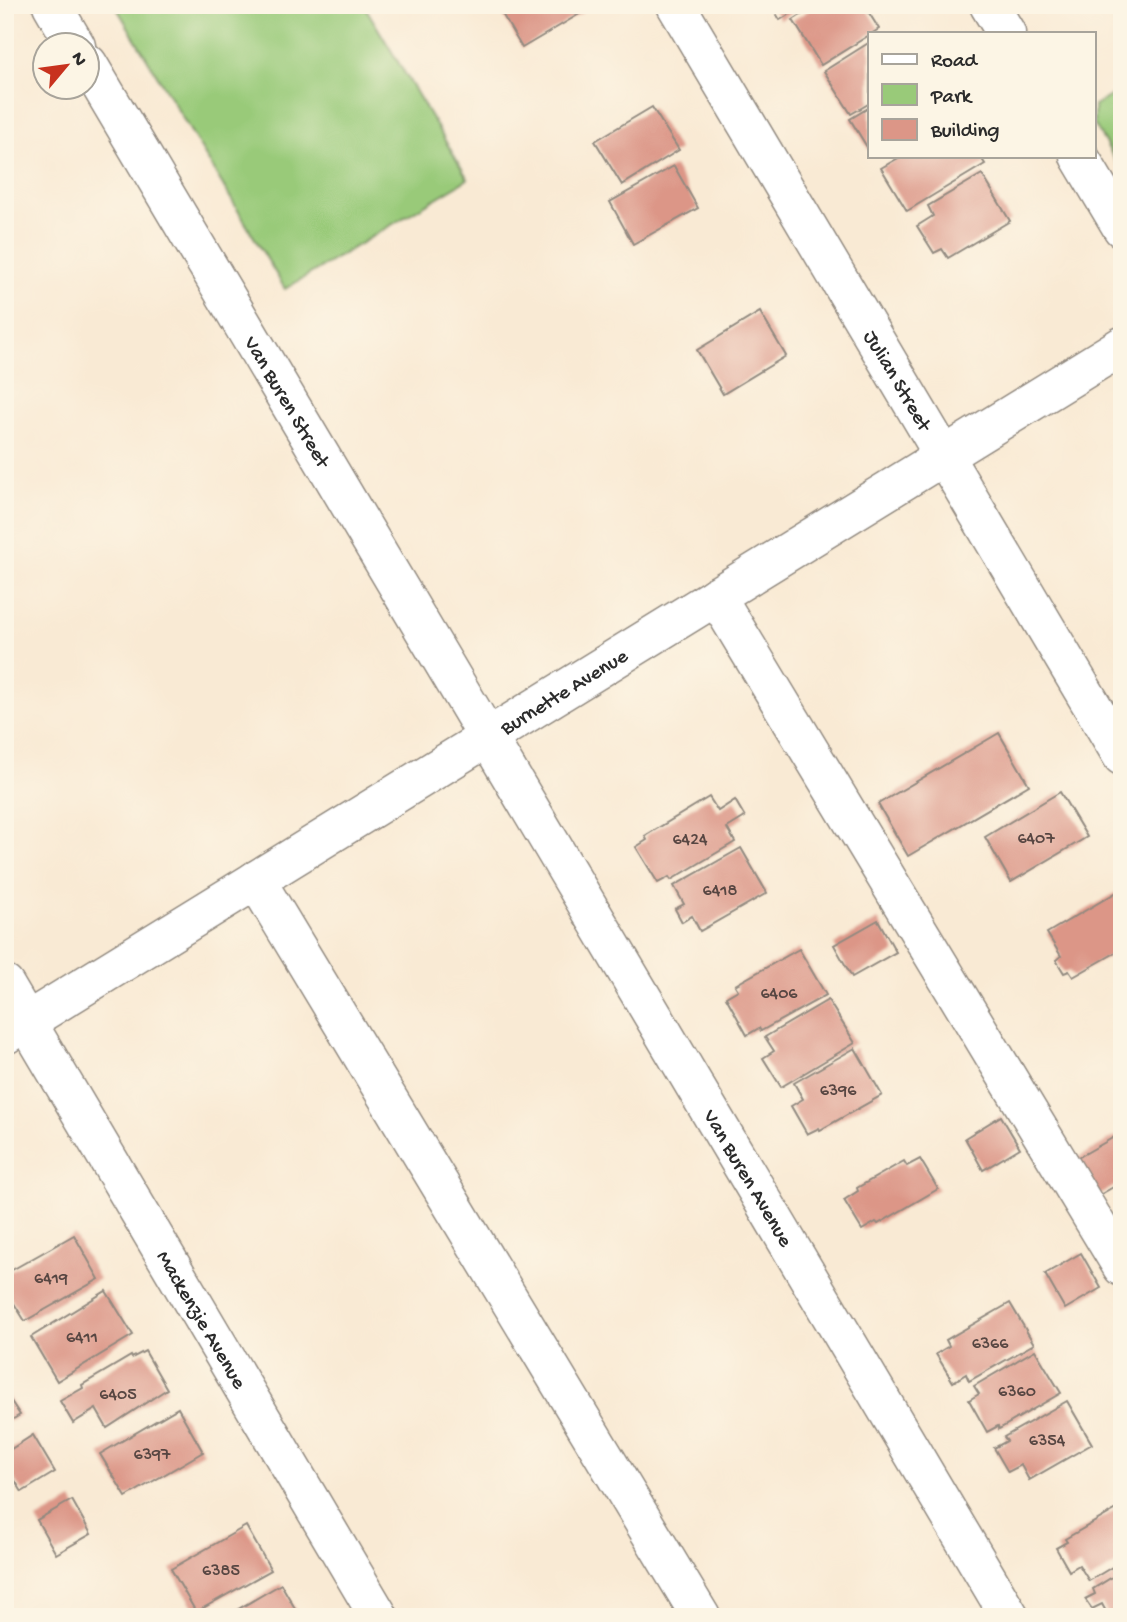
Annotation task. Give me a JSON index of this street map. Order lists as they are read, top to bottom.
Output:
{
  "streets": {
    "street": [
      "Julian Street",
      "Van Buren Street",
      "Burnette Avenue",
      "Van Buren Avenue",
      "Mackenzie Avenue"
    ]
  },
  "crossings": [
    ["Julian Street", "Burnette Avenue"],
    ["Van Buren Street", "Burnette Avenue"],
    ["Van Buren Street", "Van Buren Avenue"],
    ["Burnette Avenue", "Van Buren Avenue"],
    ["Burnette Avenue", "Mackenzie Avenue"]
  ],
  "house_numbers": [
    "6407",
    "6424",
    "6418",
    "6406",
    "6396",
    "6419",
    "6411",
    "6366",
    "6360",
    "6405",
    "6354",
    "6397",
    "6385"
  ],
  "legend": ["Road", "Park", "Building"],
  "north": "top right"
}
